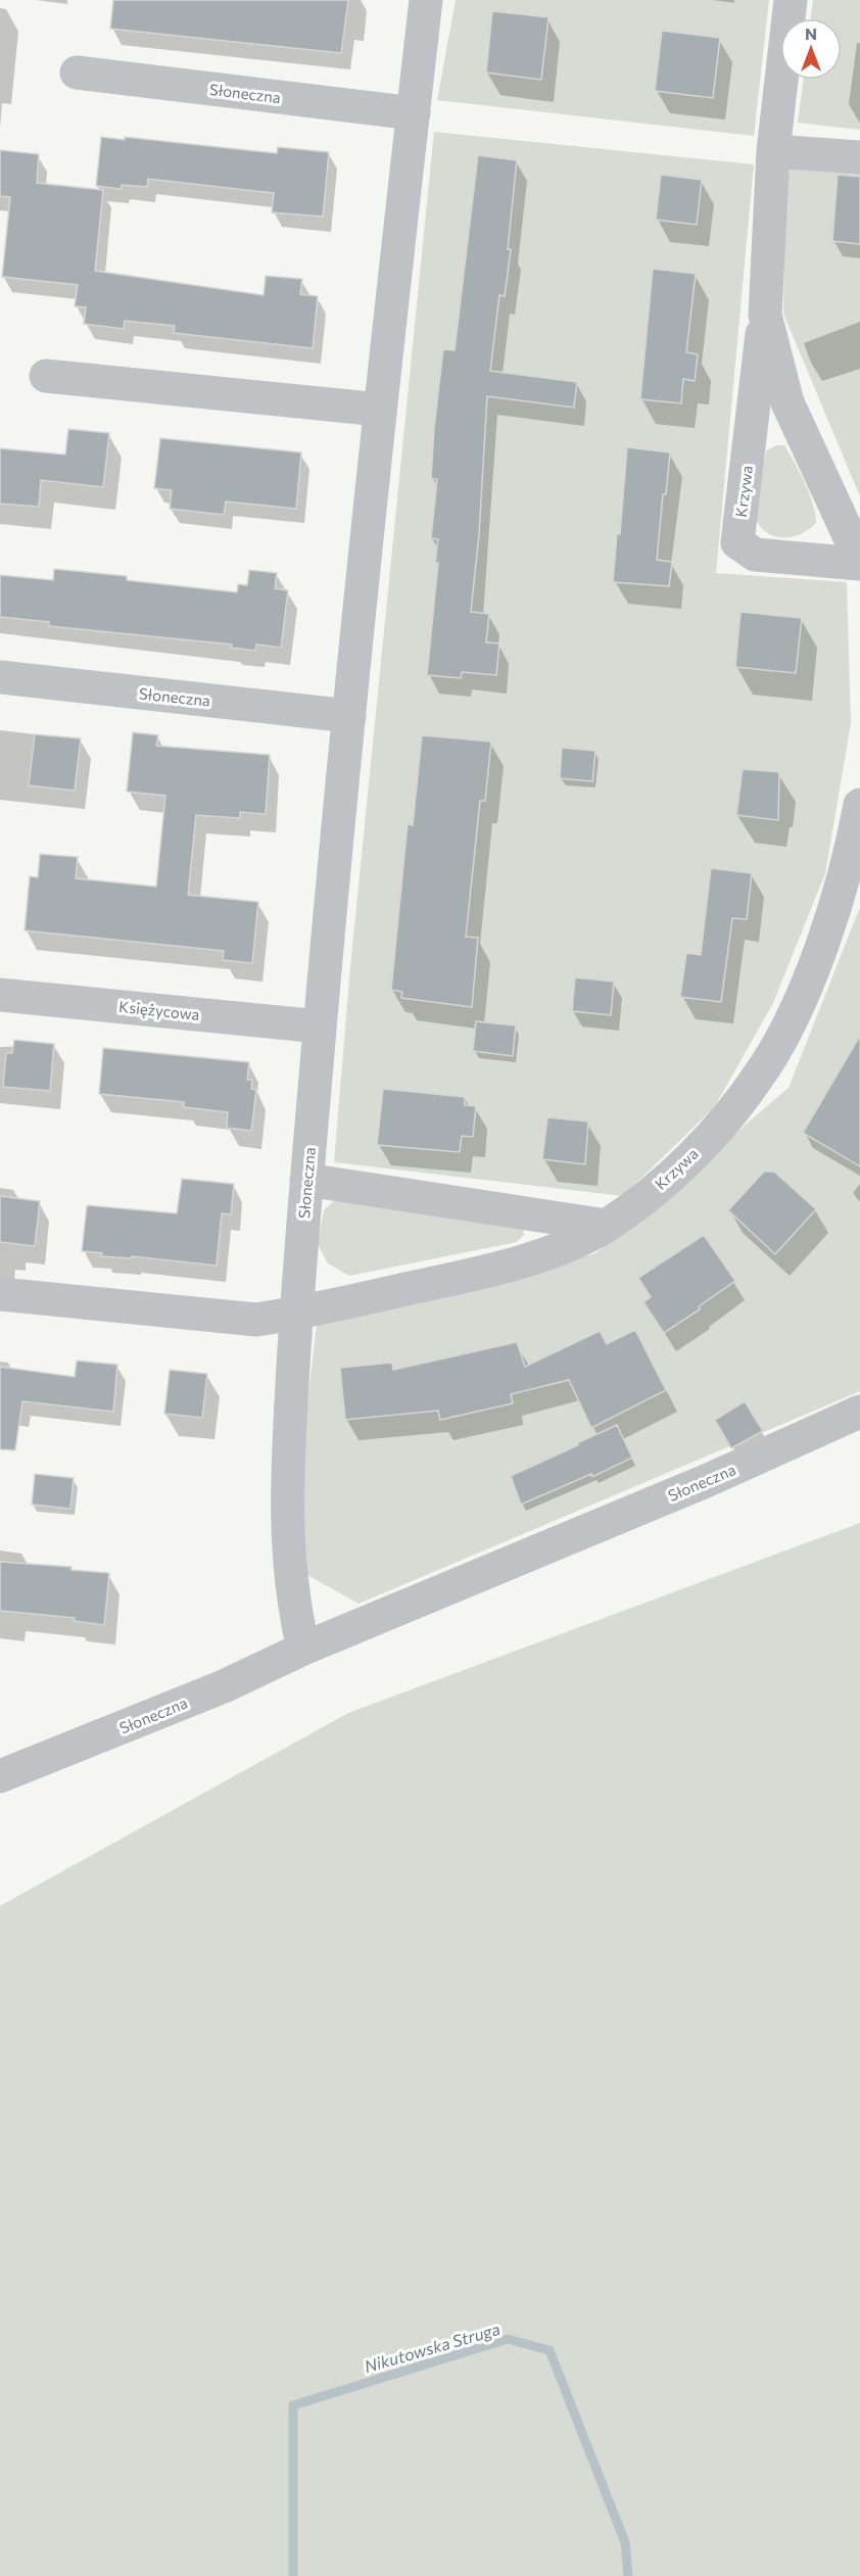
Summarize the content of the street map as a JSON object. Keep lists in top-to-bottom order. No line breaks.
{"streets":{"street":["Słoneczna","Krzywa","Księżycowa"]},"crossings":[["Słoneczna","Krzywa"],["Słoneczna","Księżycowa"]],"water":["Nikutowska Struga"],"north":"top"}
